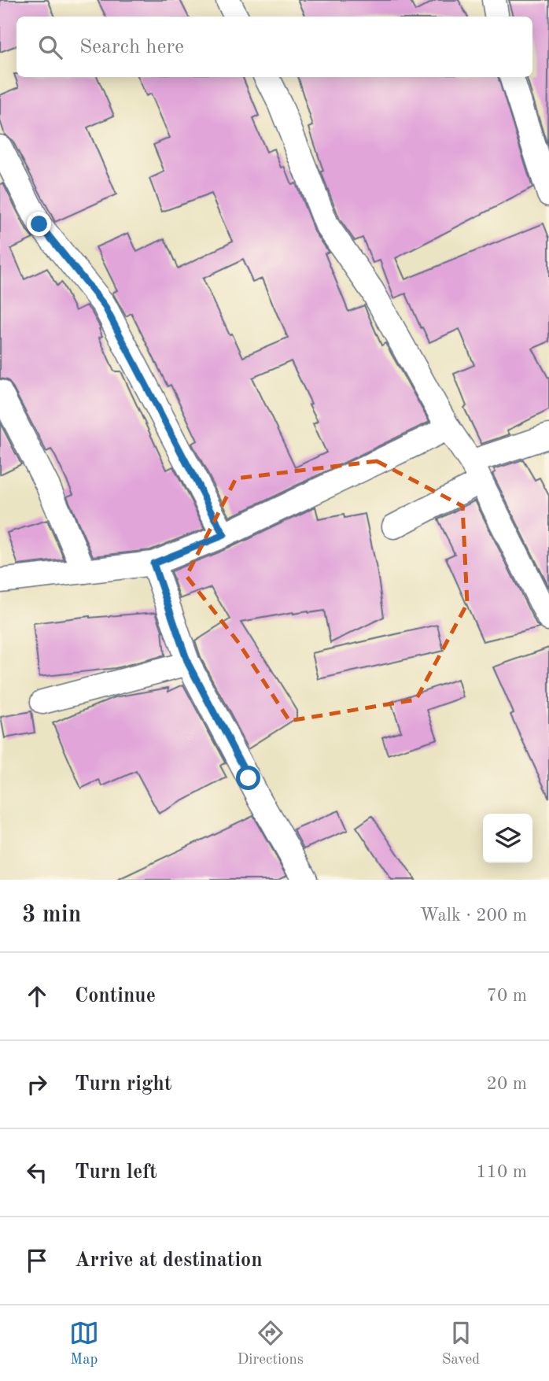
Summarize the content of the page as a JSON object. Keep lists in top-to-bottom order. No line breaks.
{"page":{"search":"Search here","heading":["3 min","Walk · 200 m"],"list":[["Continue","70 m"],["Turn right","20 m"],["Turn left","110 m"],"Arrive at destination"],"nav":["Map","Directions","Saved"]}}
